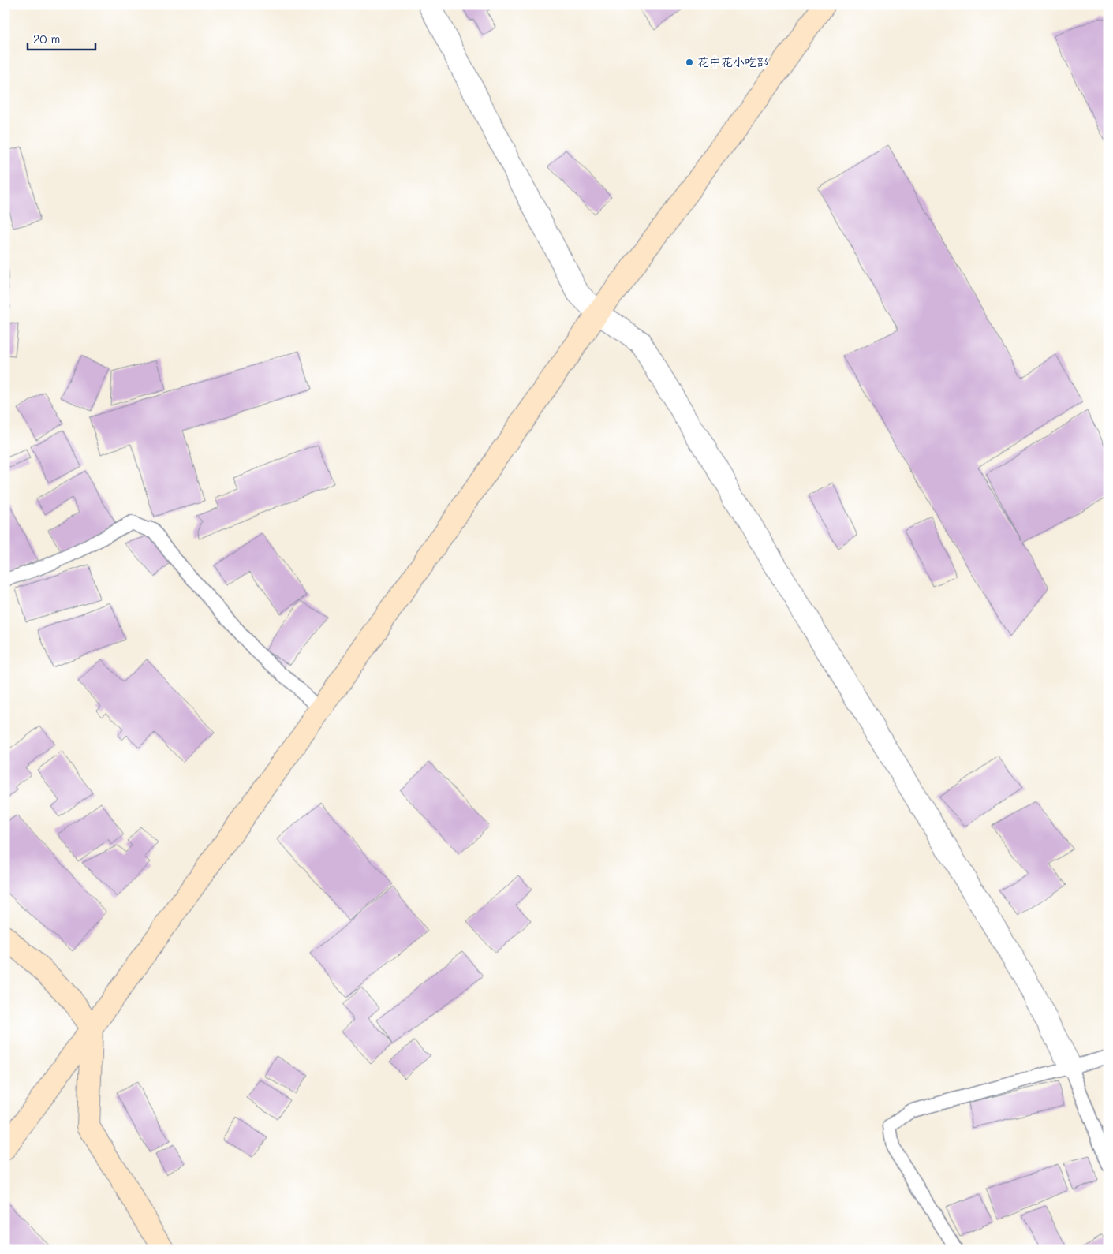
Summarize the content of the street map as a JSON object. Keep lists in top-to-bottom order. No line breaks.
{"places":["花中花小吃部"],"scale_bar":"20 m"}
